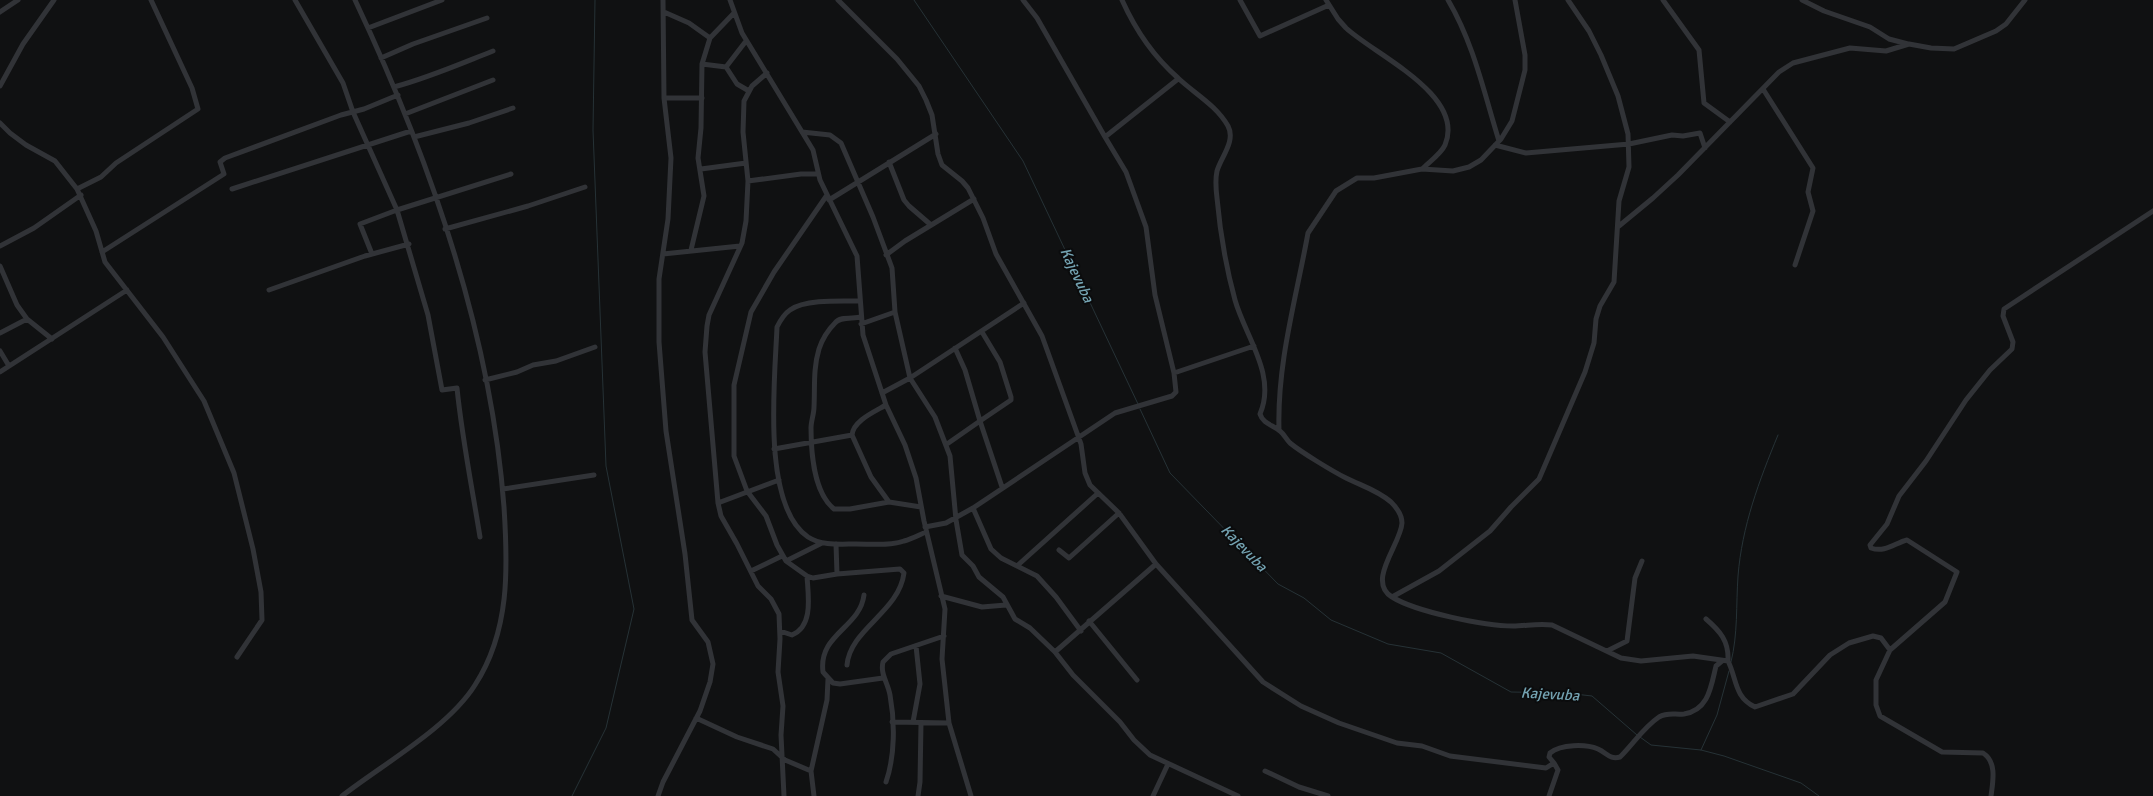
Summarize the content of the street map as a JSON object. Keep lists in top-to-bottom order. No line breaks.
{"water":["Kajevuba"]}
